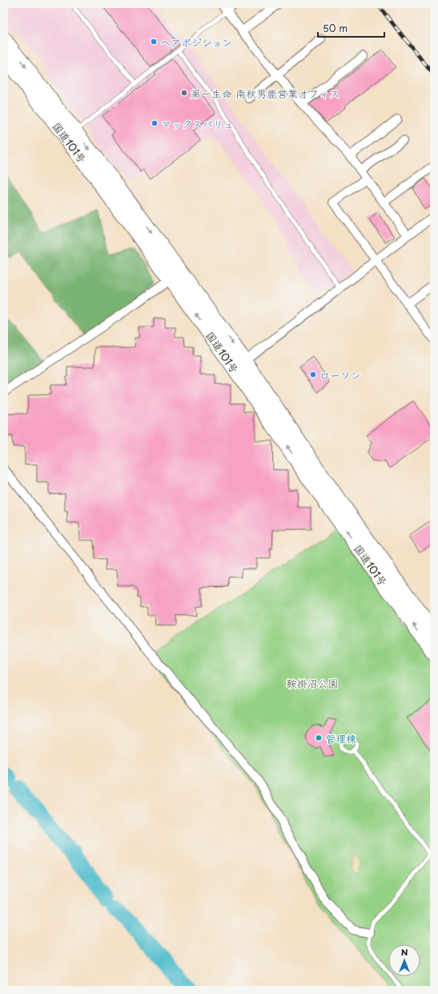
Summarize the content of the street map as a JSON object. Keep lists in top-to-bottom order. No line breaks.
{"streets":{"highway":["国道101号"]},"parks":["鞍掛沼公園"],"places":["ヘアポジション","第一生命 南秋男鹿営業オフィス","マックスバリュ","ローソン","管理棟"],"scale_bar":"50 m","north":"top"}
